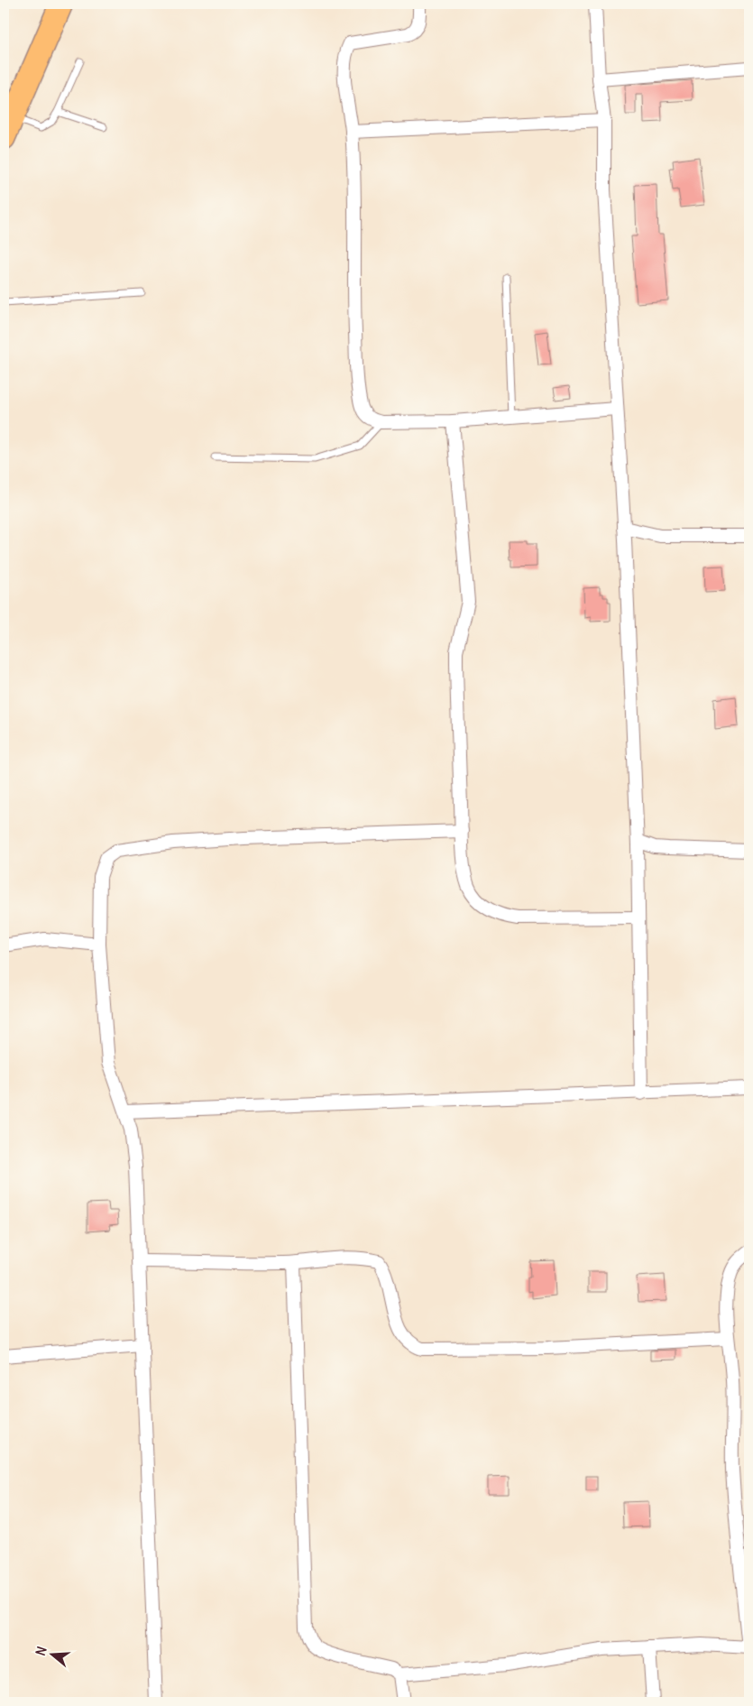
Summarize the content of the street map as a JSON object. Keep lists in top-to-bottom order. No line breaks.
{"north":"left"}
